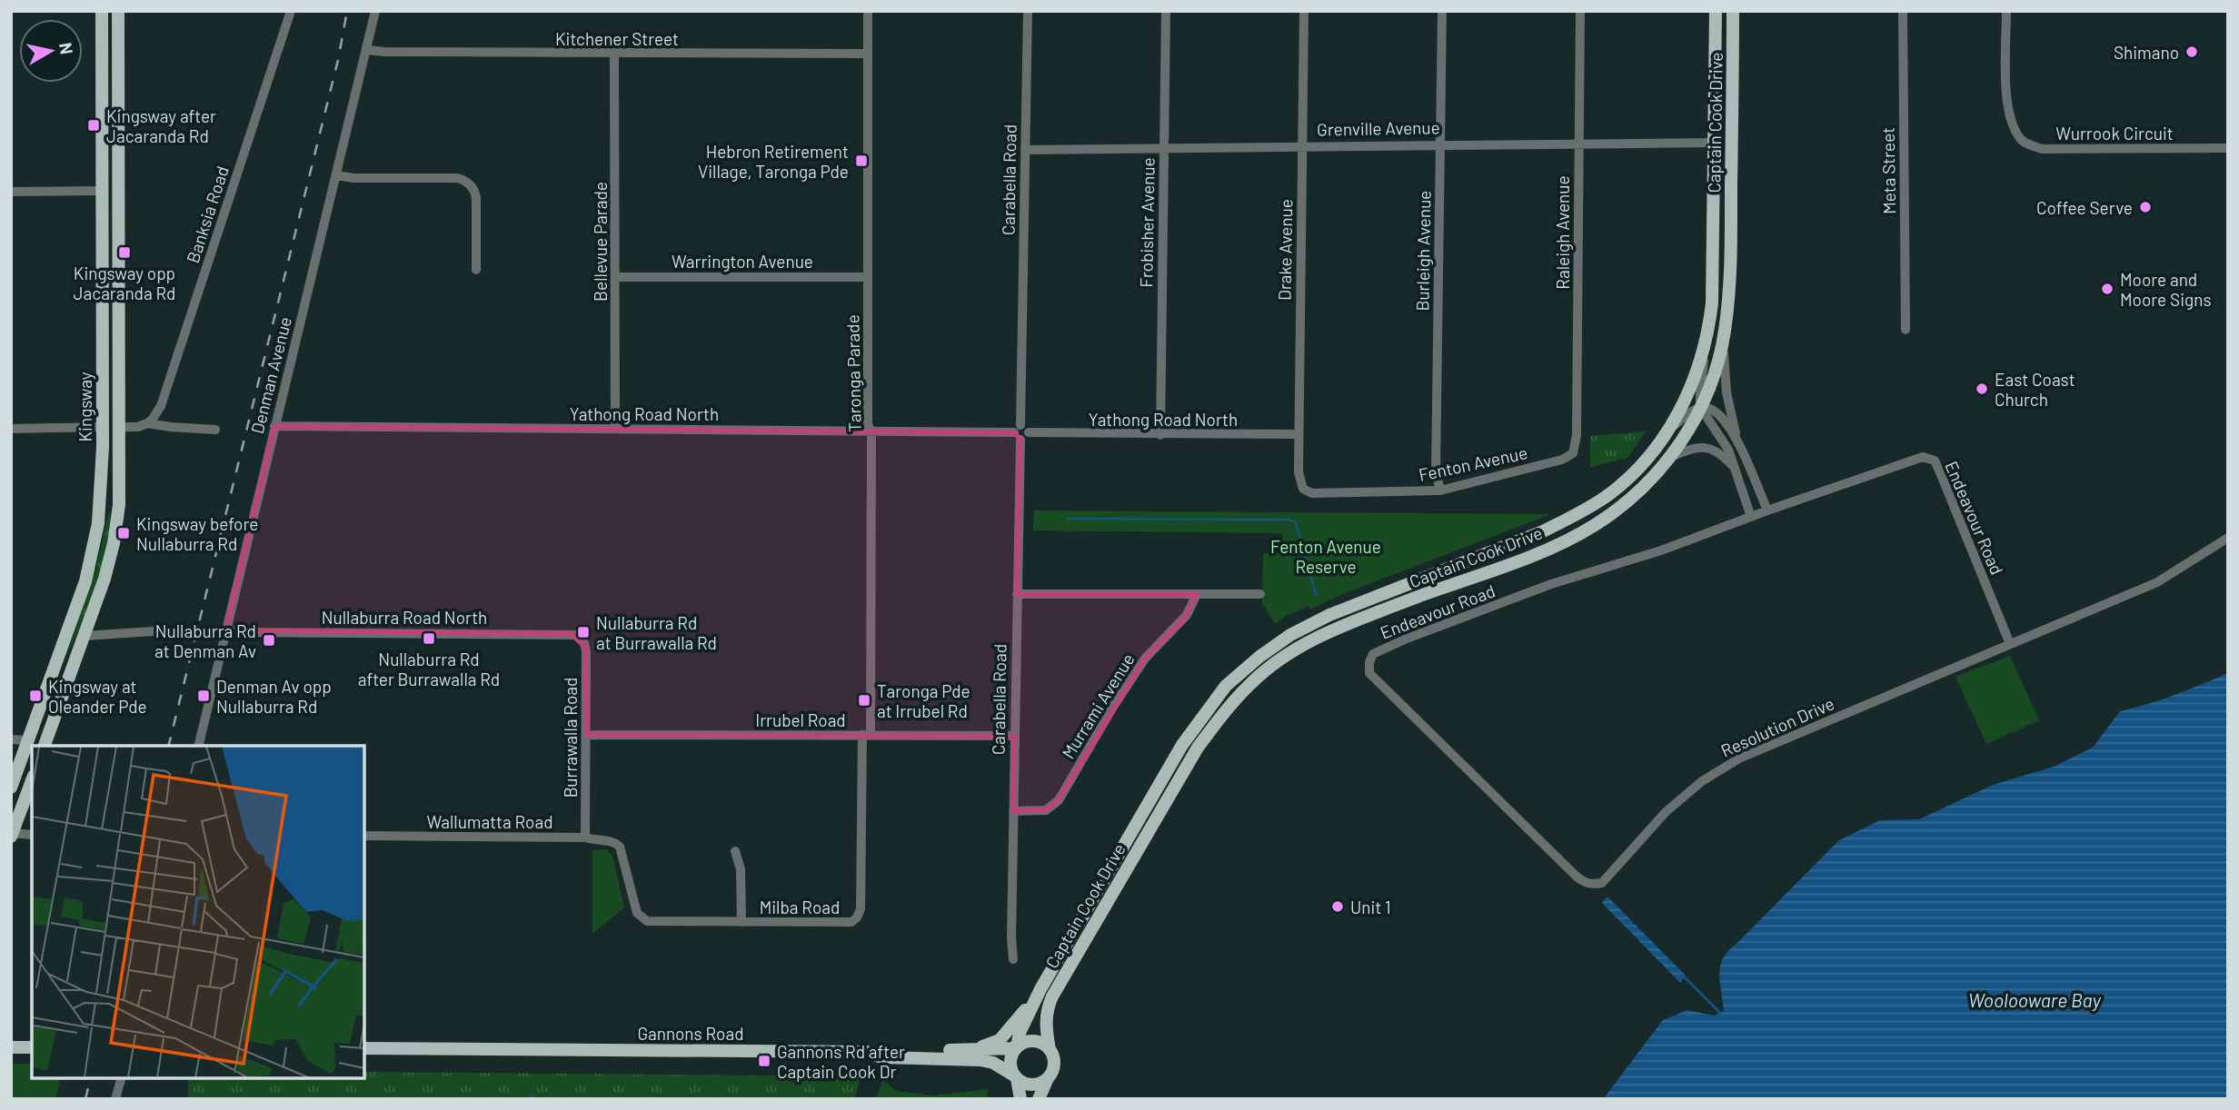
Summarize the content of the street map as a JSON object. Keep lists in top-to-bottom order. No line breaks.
{"streets":{"main road":["Captain Cook Drive","Grenville Avenue","Kingsway","Gannons Road"],"street":["Kitchener Street","Wurrook Circuit","Meta Street","Carabella Road","Banksia Road","Frobisher Avenue","Raleigh Avenue","Bellevue Parade","Drake Avenue","Burleigh Avenue","Warrington Avenue","Taronga Parade","Denman Avenue","Yathong Road North","Fenton Avenue","Endeavour Road","Nullaburra Road North","Murrami Avenue","Irrubel Road","Resolution Drive","Burrawalla Road","Wallumatta Road","Milba Road"]},"crossings":[["Kitchener Street","Bellevue Parade"],["Kitchener Street","Taronga Parade"],["Kitchener Street","Denman Avenue"],["Captain Cook Drive","Grenville Avenue"],["Captain Cook Drive","Gannons Road"],["Grenville Avenue","Carabella Road"],["Grenville Avenue","Frobisher Avenue"],["Grenville Avenue","Raleigh Avenue"],["Grenville Avenue","Drake Avenue"],["Grenville Avenue","Burleigh Avenue"],["Carabella Road","Yathong Road North"],["Carabella Road","Murrami Avenue"],["Carabella Road","Irrubel Road"],["Frobisher Avenue","Yathong Road North"],["Raleigh Avenue","Fenton Avenue"],["Bellevue Parade","Warrington Avenue"],["Bellevue Parade","Yathong Road North"],["Drake Avenue","Yathong Road North"],["Drake Avenue","Fenton Avenue"],["Burleigh Avenue","Fenton Avenue"],["Warrington Avenue","Taronga Parade"],["Taronga Parade","Yathong Road North"],["Taronga Parade","Irrubel Road"],["Taronga Parade","Milba Road"],["Denman Avenue","Yathong Road North"],["Denman Avenue","Nullaburra Road North"],["Endeavour Road","Resolution Drive"],["Nullaburra Road North","Burrawalla Road"],["Irrubel Road","Burrawalla Road"],["Irrubel Road","Milba Road"],["Burrawalla Road","Wallumatta Road"],["Wallumatta Road","Milba Road"]],"water":["Woolooware Bay"],"parks":["Fenton Avenue Reserve"],"places":{"other":["Shimano","Coffee Serve","Moore and Moore Signs","East Coast Church","Unit 1"],"transit":["Kingsway after Jacaranda Rd","Hebron Retirement Village, Taronga Pde","Kingsway opp Jacaranda Rd","Kingsway before Nullaburra Rd","Nullaburra Rd at Burrawalla Rd","Nullaburra Rd after Burrawalla Rd","Nullaburra Rd at Denman Av","Kingsway at Oleander Pde","Denman Av opp Nullaburra Rd","Taronga Pde at Irrubel Rd","Gannons Rd after Captain Cook Dr"]},"north":"right"}
